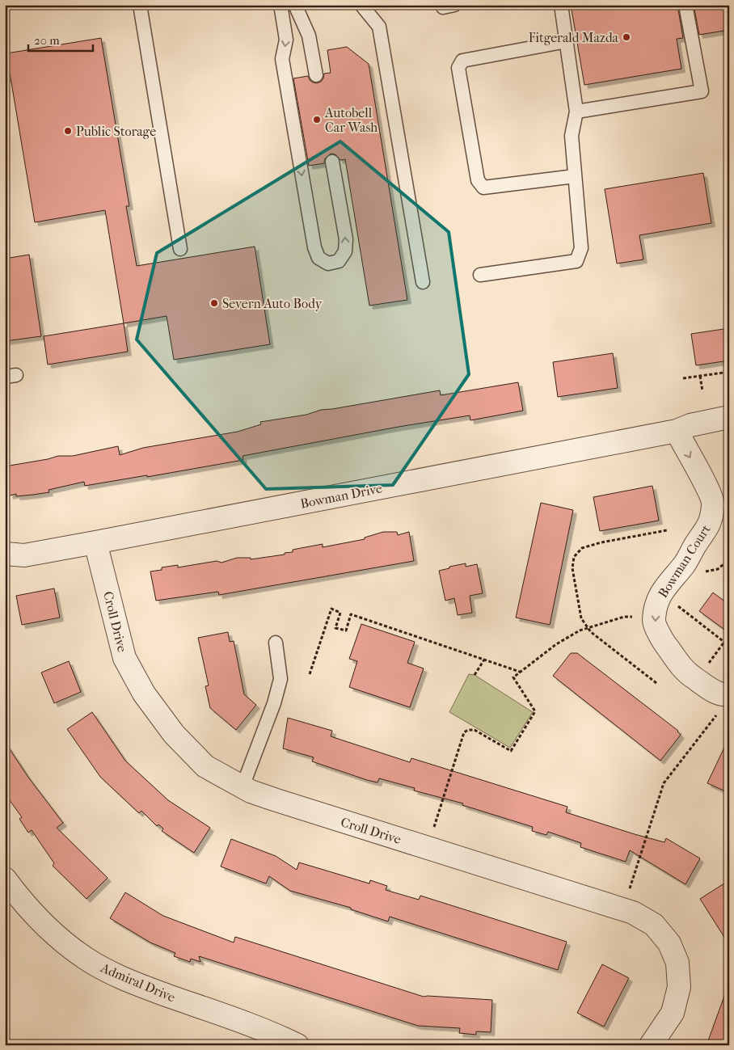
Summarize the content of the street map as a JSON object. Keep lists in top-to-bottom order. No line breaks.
{"streets":{"street":["Bowman Drive","Bowman Court","Croll Drive","Admiral Drive"]},"crossings":[["Bowman Drive","Bowman Court"],["Bowman Drive","Croll Drive"]],"one_way":["Bowman Court"],"places":["Fitgerald Mazda","Autobell Car Wash","Public Storage","Severn Auto Body"],"scale_bar":"20 m"}
